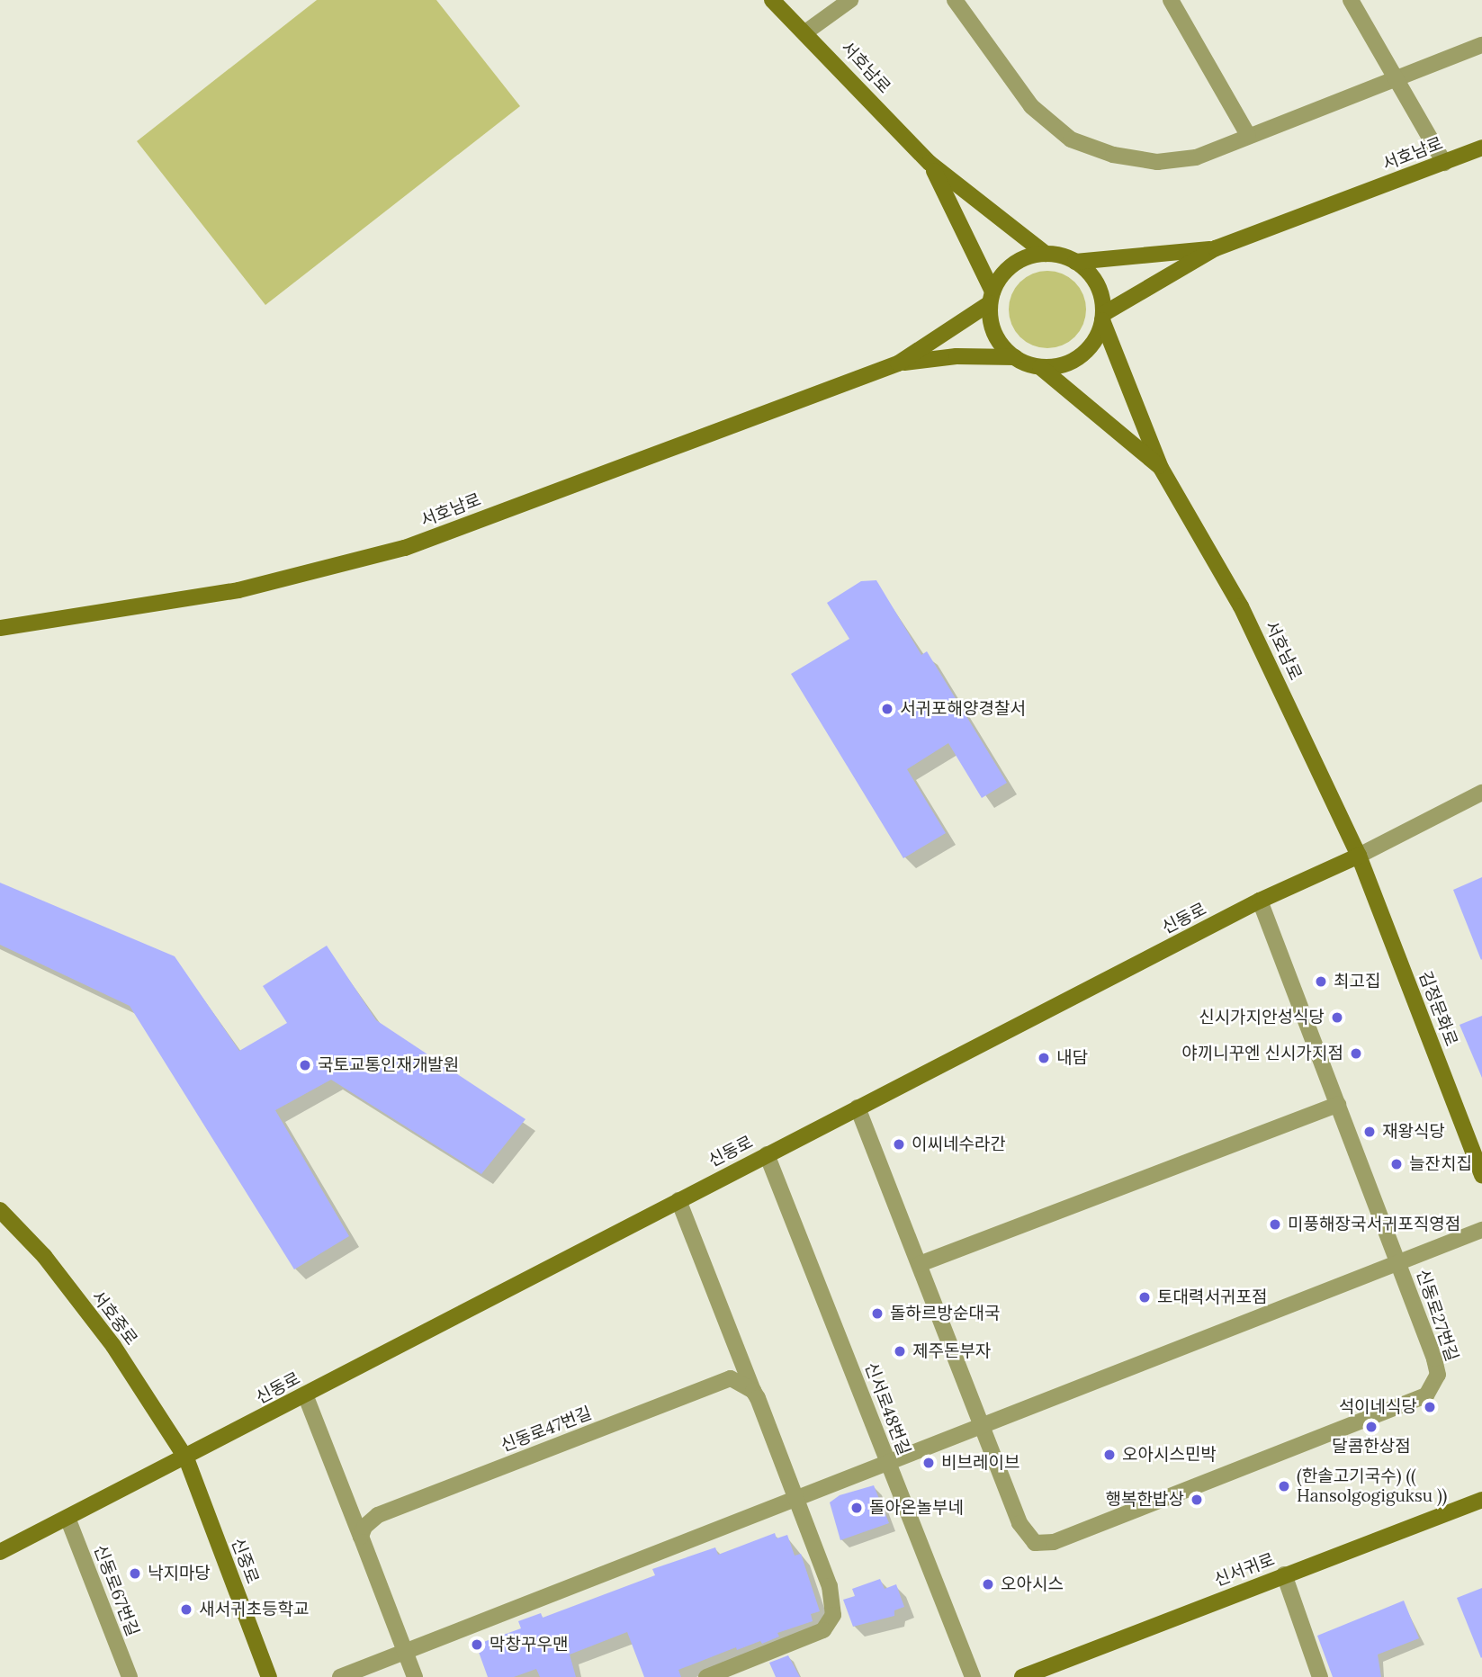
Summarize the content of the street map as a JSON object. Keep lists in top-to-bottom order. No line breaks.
{"streets":{"street":["서호남로","신동로","김정문화로","신동로27번길","서호중로","신서로48번길","신동로47번길","신중로","신서귀로","신동로67번길"]},"crossings":[["서호남로","신동로"],["서호남로","김정문화로"],["신동로","김정문화로"],["신동로","신동로27번길"],["신동로","서호중로"],["신동로","신서로48번길"],["신동로","신중로"],["신동로","신동로67번길"],["신동로27번길","신서로48번길"],["서호중로","신중로"]],"places":["서귀포해양경찰서","최고집","신시가지안성식당","야끼니꾸엔 신시가지점","내담","국토교통인재개발원","재왕식당","이씨네수라간","늘잔치집","미풍해장국서귀포직영점","토대력서귀포점","돌하르방순대국","제주돈부자","석이네식당","달콤한상점","오아시스민박","비브레이브","(한솔고기국수) (( Hansolgogiguksu ))","행복한밥상","돌아온놀부네","낙지마당","오아시스","새서귀초등학교","막창꾸우맨"]}
